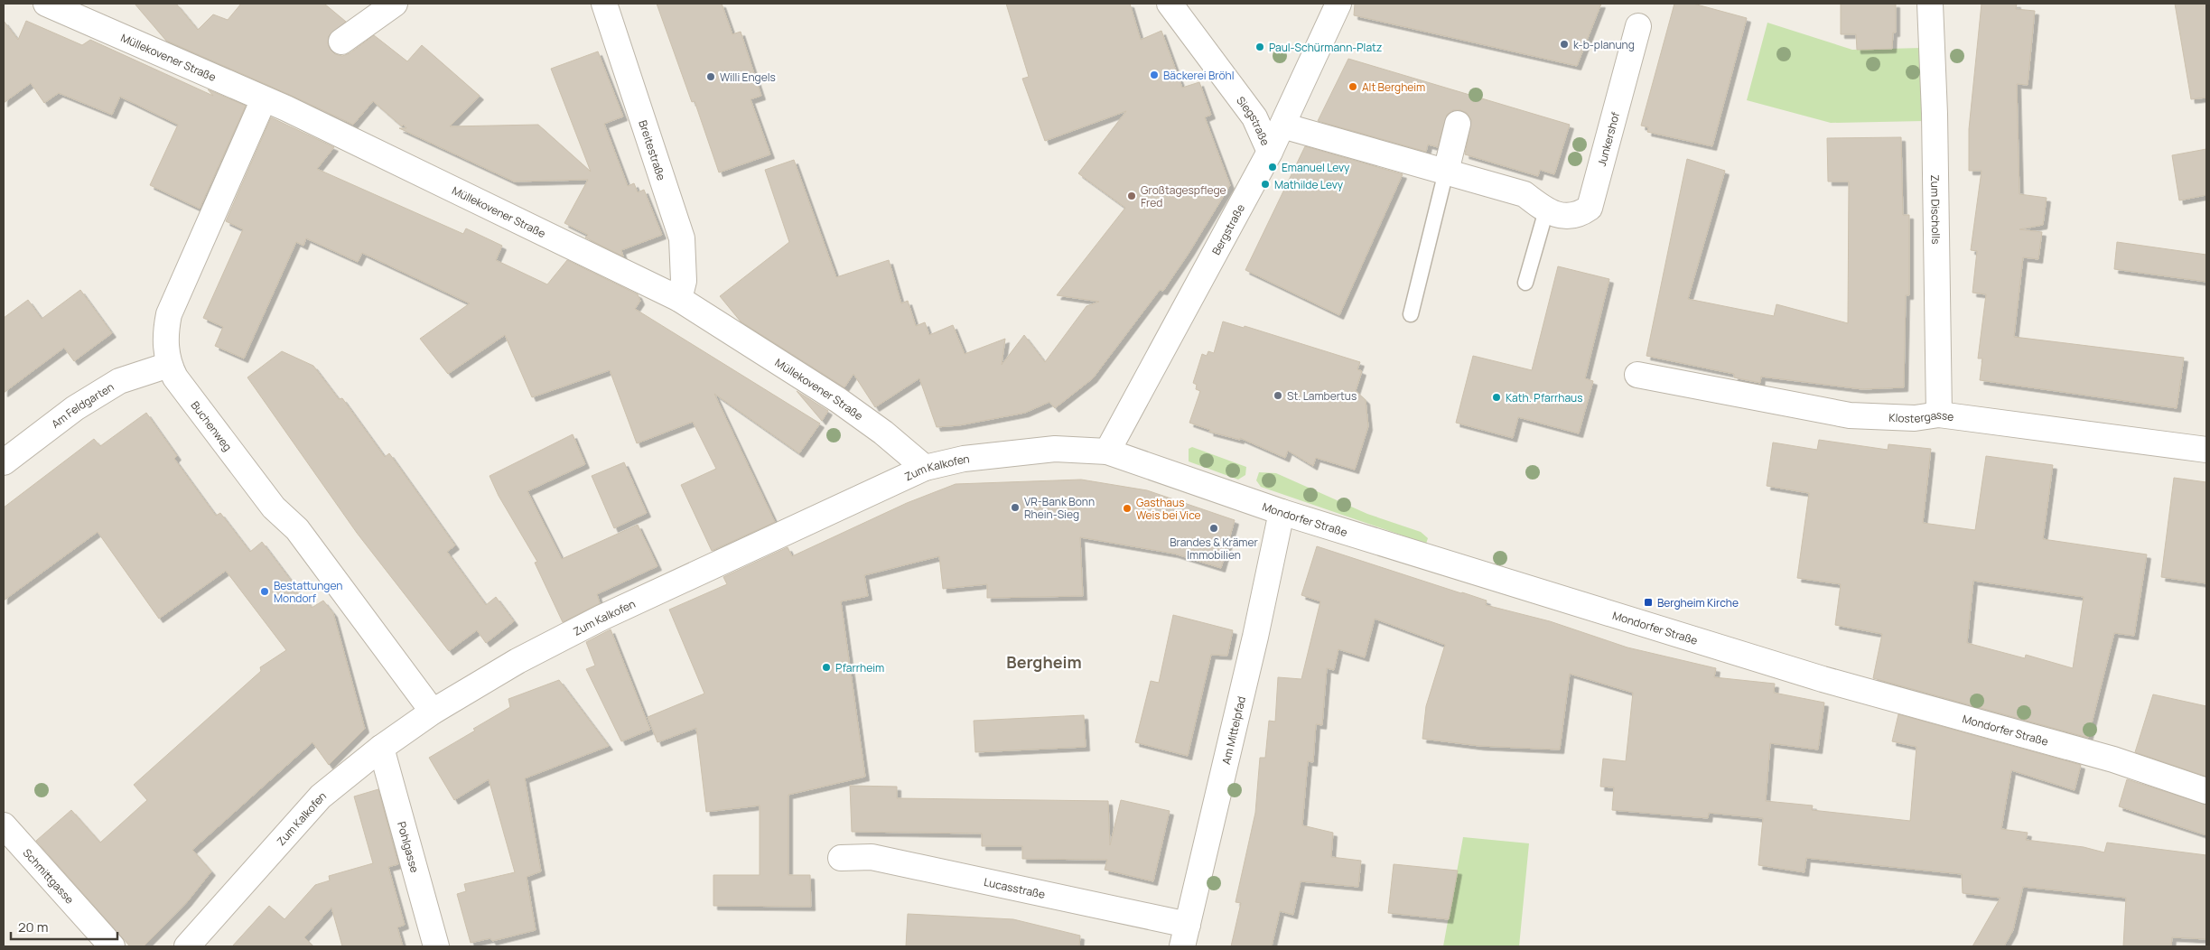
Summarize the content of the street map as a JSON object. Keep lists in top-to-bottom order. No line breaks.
{"streets":{"street":["Müllekovener Straße","Siegstraße","Junkershof","Breitestraße","Zum Discholls","Bergstraße","Am Feldgarten","Klostergasse","Buchenweg","Zum Kalkofen","Mondorfer Straße","Am Mittelpfad","Pohlgasse","Schmittgasse","Lucasstraße"]},"crossings":[["Müllekovener Straße","Breitestraße"],["Müllekovener Straße","Buchenweg"],["Müllekovener Straße","Zum Kalkofen"],["Siegstraße","Bergstraße"],["Junkershof","Bergstraße"],["Zum Discholls","Klostergasse"],["Bergstraße","Zum Kalkofen"],["Bergstraße","Mondorfer Straße"],["Am Feldgarten","Buchenweg"],["Buchenweg","Zum Kalkofen"],["Zum Kalkofen","Mondorfer Straße"],["Zum Kalkofen","Pohlgasse"],["Mondorfer Straße","Am Mittelpfad"],["Am Mittelpfad","Lucasstraße"]],"districts":["Bergheim"],"places":{"other":["k-b-planung","Paul-Schürmann-Platz","Bäckerei Bröhl","Willi Engels","Alt Bergheim","Emanuel Levy","Mathilde Levy","Großtagespflege Fred","St. Lambertus","Kath. Pfarrhaus","VR-Bank Bonn Rhein-Sieg","Gasthaus Weis bei Vice","Brandes & Krämer Immobilien","Bestattungen Mondorf","Pfarrheim"],"transit":["Bergheim Kirche"]},"scale_bar":"20 m"}
